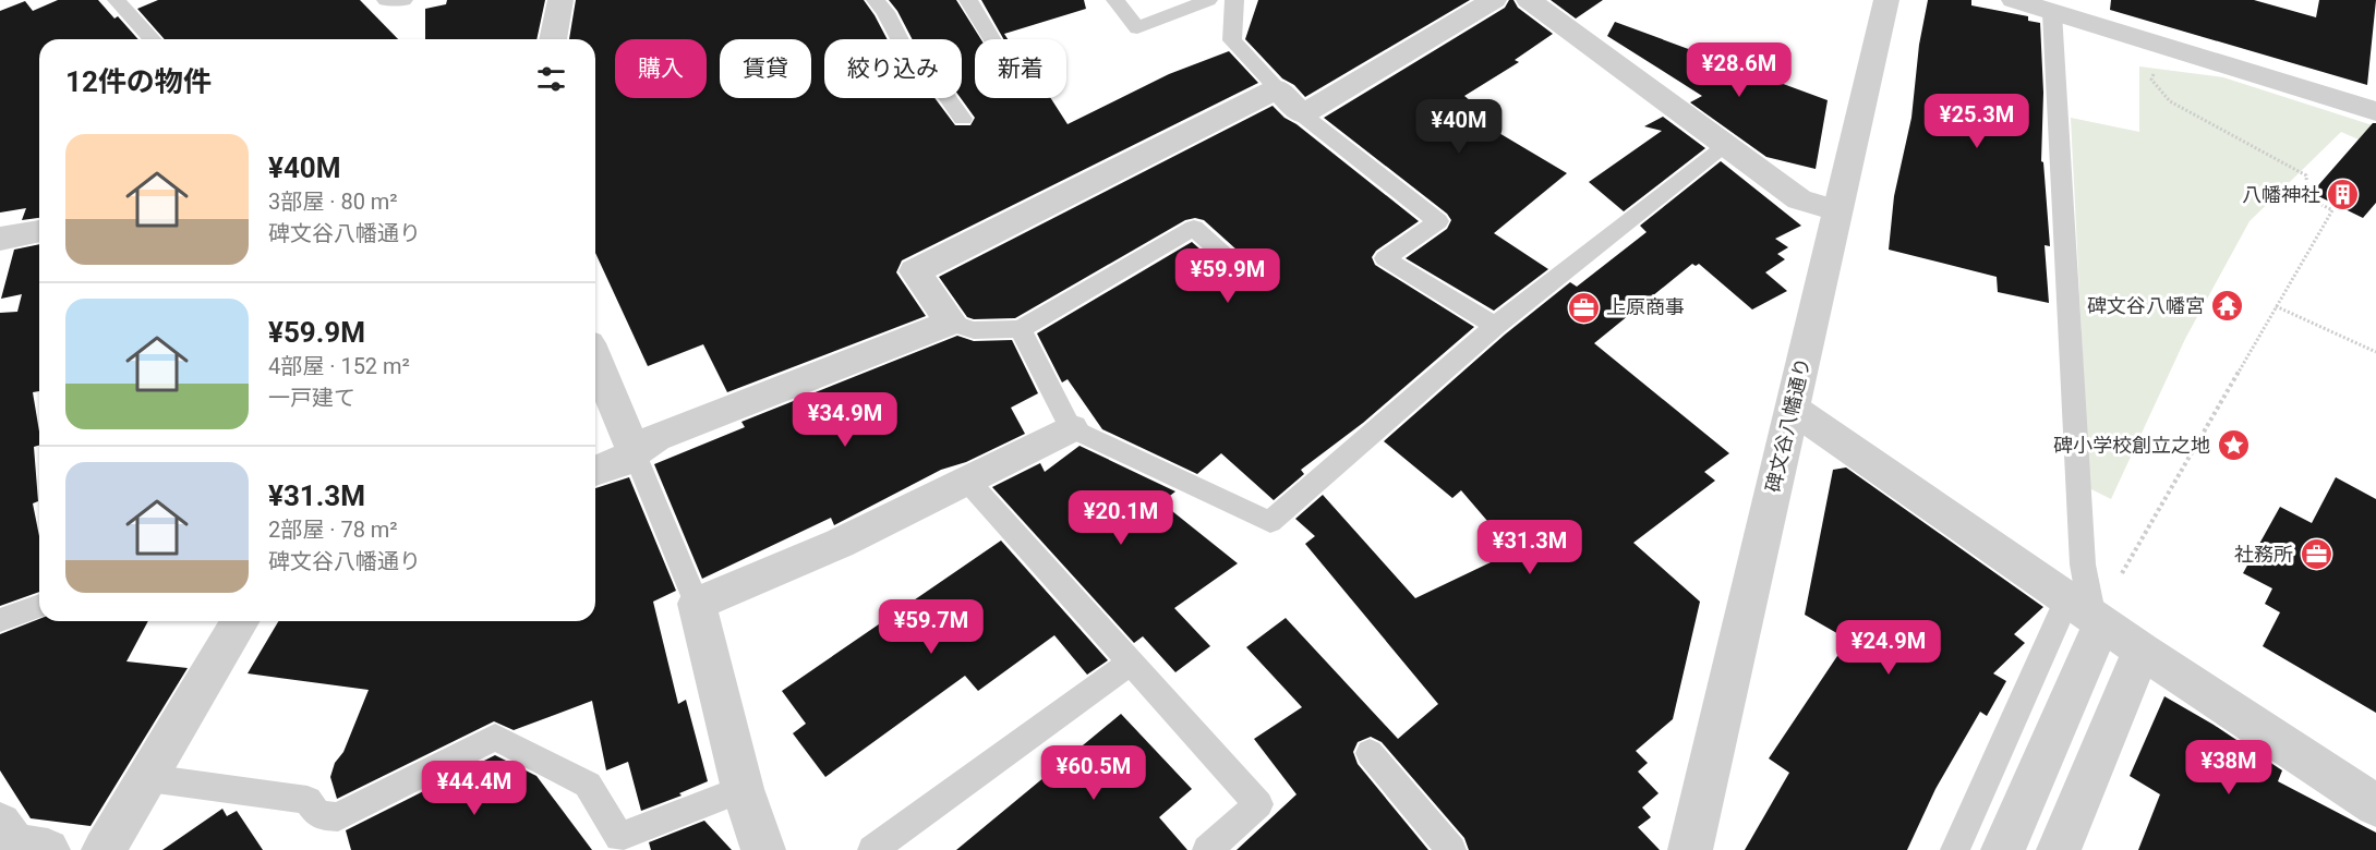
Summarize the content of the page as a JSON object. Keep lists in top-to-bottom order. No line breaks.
{"streets":{"street":["碑文谷八幡通り"]},"places":{"building":["八幡神社"],"temple":["碑文谷八幡宮"],"office":["上原商事","社務所"],"place":["碑小学校創立之地"]},"page":{"chip":["購入","賃貸","絞り込み","新着"],"heading":"12件の物件","price":["¥28.6M","¥25.3M","¥40M","¥59.9M","¥34.9M","¥20.1M","¥31.3M","¥59.7M","¥24.9M","¥38M","¥60.5M","¥44.4M"],"list":[{"name":"¥40M","note":"3部屋 · 80 m² · 碑文谷八幡通り"},{"name":"¥59.9M","note":"4部屋 · 152 m² · 一戸建て"},{"name":"¥31.3M","note":"2部屋 · 78 m² · 碑文谷八幡通り"}]}}
